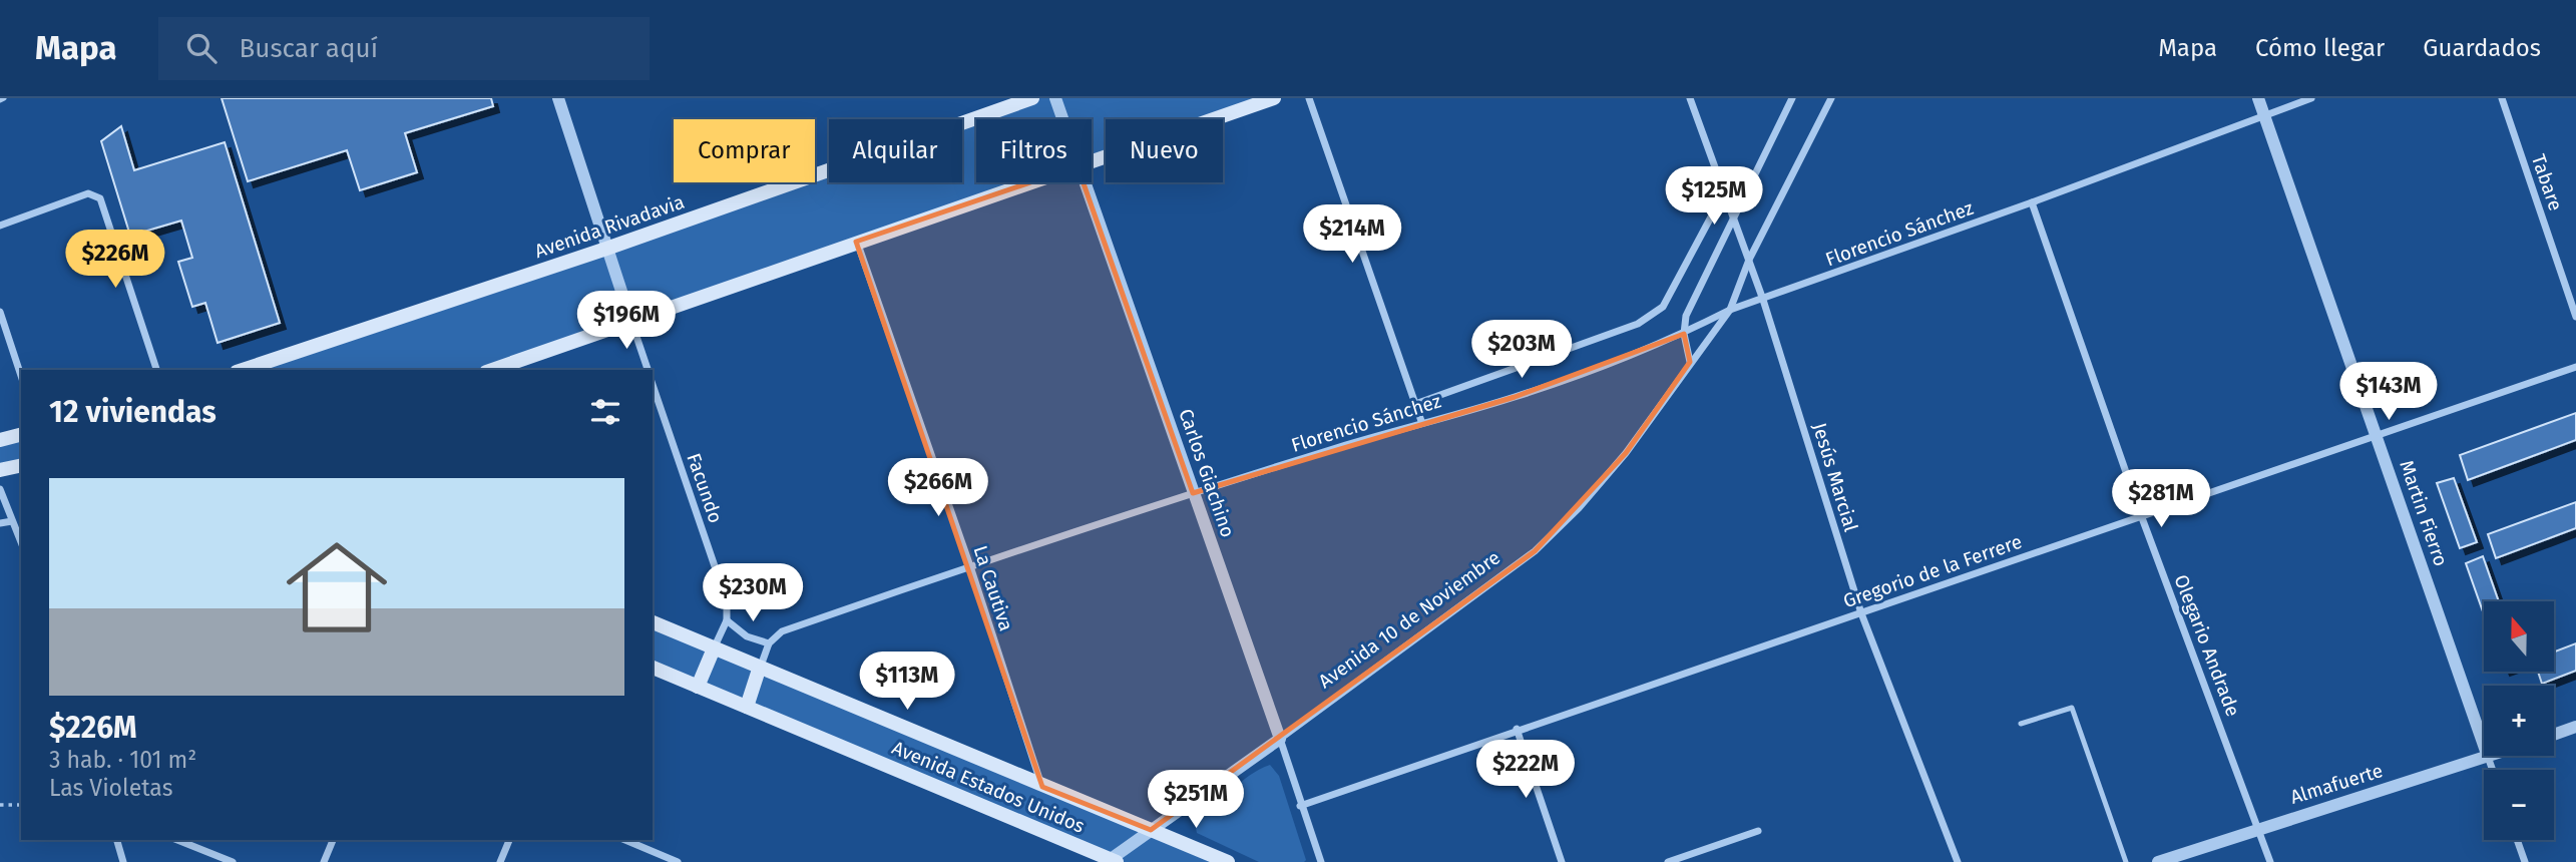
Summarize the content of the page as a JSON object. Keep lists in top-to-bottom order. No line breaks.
{"streets":{"main road":["Avenida Rivadavia","Avenida Estados Unidos"],"street":["Tabare","Florencio Sánchez","Carlos Giachino","Jesús Marcial","Facundo","Martin Fierro","Gregorio de la Ferrere","La Cautiva","Avenida 10 de Noviembre","Olegario Andrade","Almafuerte"]},"crossings":[["Florencio Sánchez","Carlos Giachino"],["Florencio Sánchez","Jesús Marcial"],["Florencio Sánchez","Martin Fierro"],["Florencio Sánchez","La Cautiva"],["Florencio Sánchez","Avenida 10 de Noviembre"],["Florencio Sánchez","Olegario Andrade"],["Carlos Giachino","Gregorio de la Ferrere"],["Carlos Giachino","Avenida 10 de Noviembre"],["Jesús Marcial","Gregorio de la Ferrere"],["Jesús Marcial","Avenida 10 de Noviembre"],["Martin Fierro","Gregorio de la Ferrere"],["Martin Fierro","Almafuerte"],["Gregorio de la Ferrere","Olegario Andrade"],["La Cautiva","Avenida Estados Unidos"],["Avenida 10 de Noviembre","Avenida Estados Unidos"],["Olegario Andrade","Almafuerte"]],"north":"top","page":{"header":"Mapa","search":"Buscar aquí","nav":["Mapa","Cómo llegar","Guardados"],"chip":["Comprar","Alquilar","Filtros","Nuevo"],"price":["$125M","$214M","$226M","$196M","$203M","$143M","$266M","$281M","$230M","$113M","$222M","$251M"],"heading":"12 viviendas","list":[{"name":"$226M","note":"3 hab. · 101 m² · Las Violetas"}],"map_buttons":["+","−"]}}
